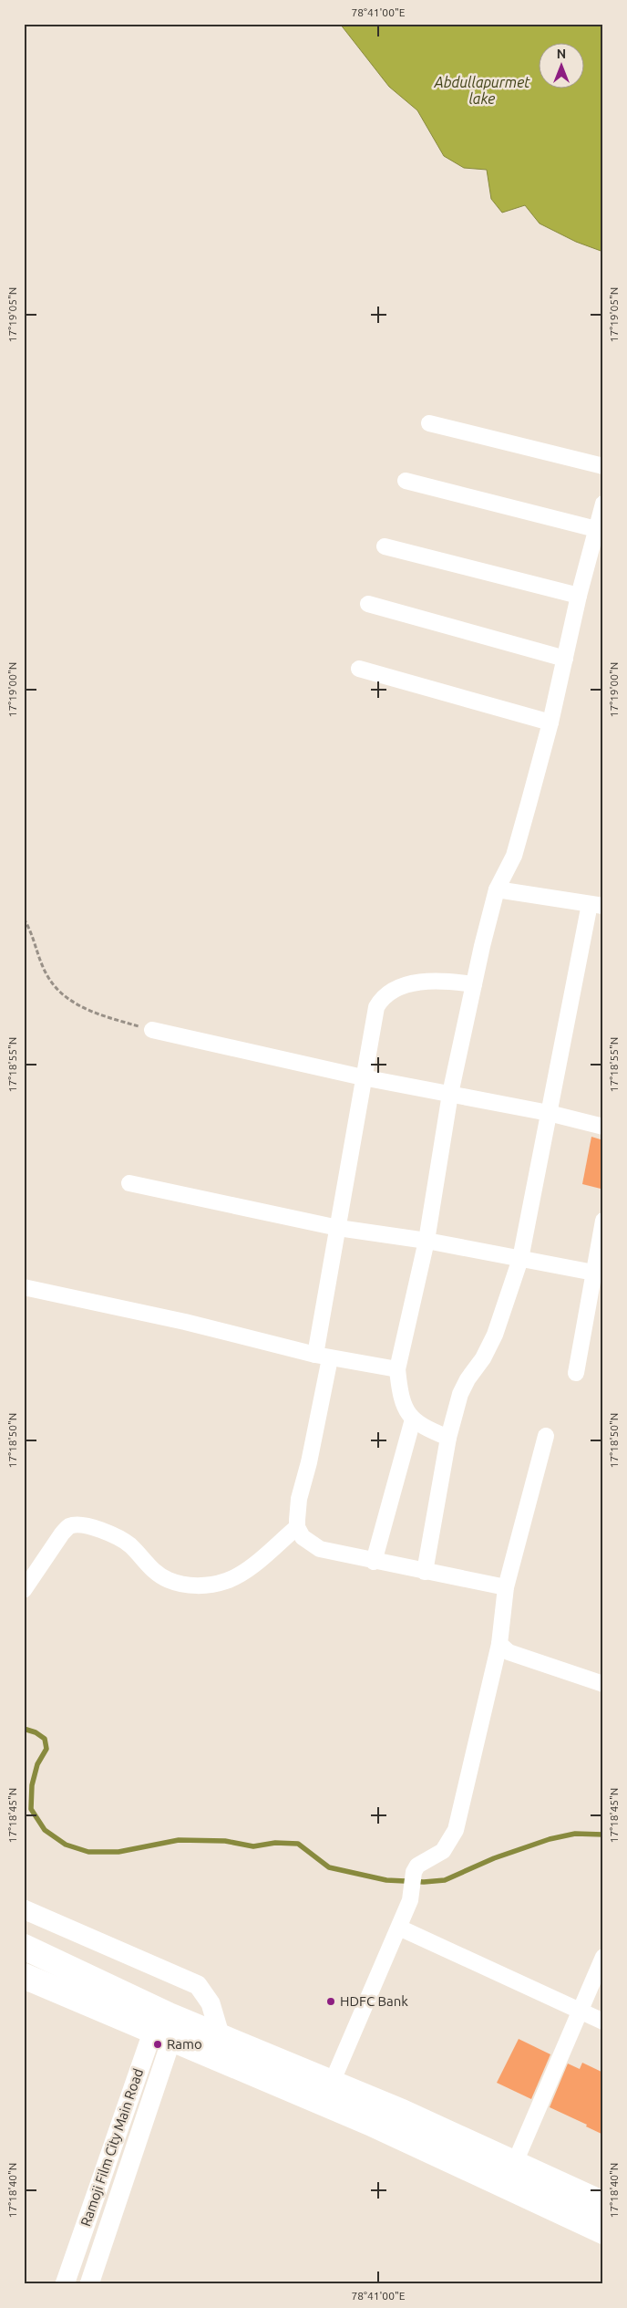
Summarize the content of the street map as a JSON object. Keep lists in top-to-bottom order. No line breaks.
{"streets":{"street":["Ramoji Film City Main Road"]},"water":["Abdullapurmet lake"],"places":["HDFC Bank","Ramo"],"north":"top","coordinates":["78°41'00\"E","17°19'05\"N","17°19'00\"N","17°18'55\"N","17°18'50\"N","17°18'45\"N","17°18'40\"N"]}
